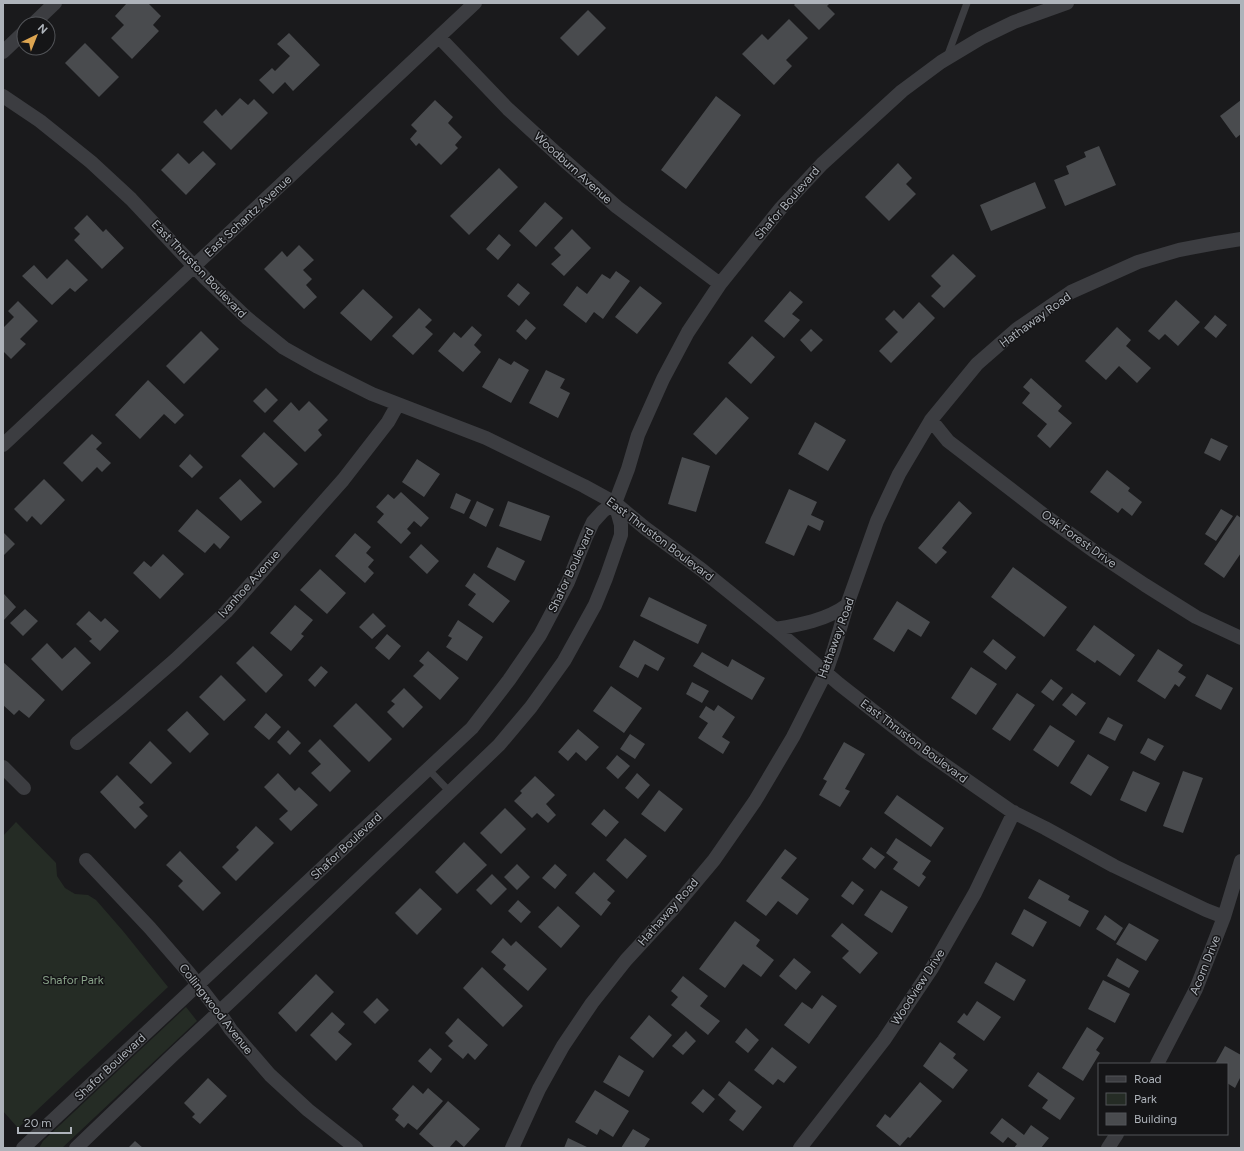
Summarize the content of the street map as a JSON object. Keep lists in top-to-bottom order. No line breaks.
{"streets":{"street":["Woodburn Avenue","Shafor Boulevard","East Schantz Avenue","East Thruston Boulevard","Hathaway Road","Oak Forest Drive","Ivanhoe Avenue","Acorn Drive","Woodview Drive","Collingwood Avenue"]},"crossings":[["Woodburn Avenue","Shafor Boulevard"],["Woodburn Avenue","East Schantz Avenue"],["Shafor Boulevard","East Thruston Boulevard"],["Shafor Boulevard","Collingwood Avenue"],["East Schantz Avenue","East Thruston Boulevard"],["East Thruston Boulevard","Hathaway Road"],["East Thruston Boulevard","Ivanhoe Avenue"],["East Thruston Boulevard","Acorn Drive"],["East Thruston Boulevard","Woodview Drive"],["Hathaway Road","Oak Forest Drive"]],"parks":["Shafor Park"],"legend":["Road","Park","Building"],"scale_bar":"20 m","north":"top right"}
